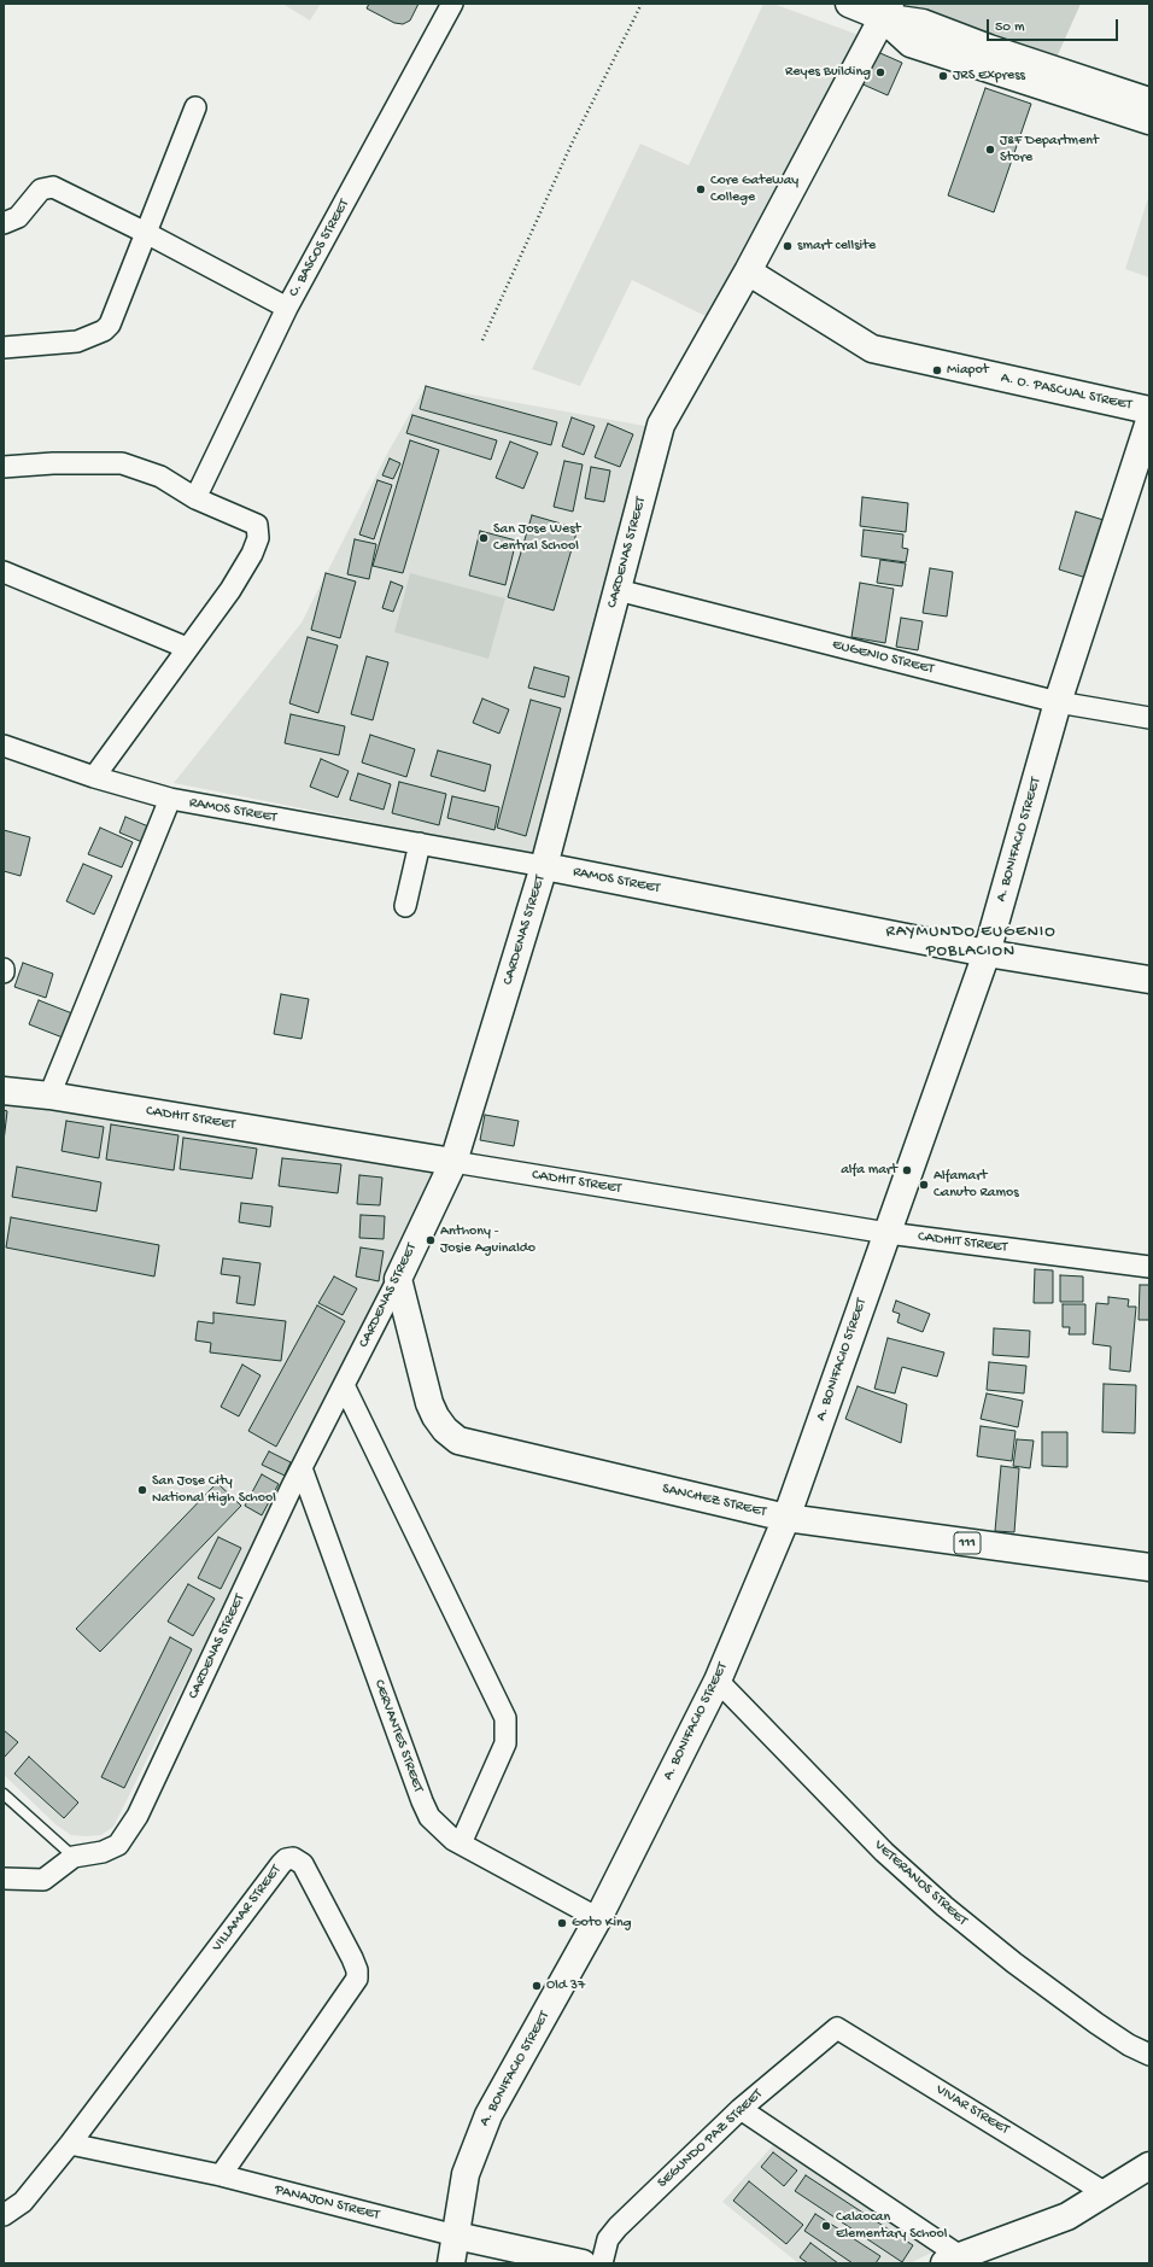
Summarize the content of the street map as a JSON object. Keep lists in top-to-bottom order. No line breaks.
{"streets":{"main road":["A. O. PASCUAL STREET","CARDENAS STREET","RAMOS STREET","A. BONIFACIO STREET","CADHIT STREET","SANCHEZ STREET","111","PANAJON STREET"],"street":["C. BASCOS STREET","EUGENIO STREET","CERVANTES STREET","VETERANOS STREET","VILLAMAR STREET","VIVAR STREET","SEGUNDO PAZ STREET"]},"crossings":[["A. O. PASCUAL STREET","CARDENAS STREET"],["CARDENAS STREET","EUGENIO STREET"],["CARDENAS STREET","RAMOS STREET"],["CARDENAS STREET","CADHIT STREET"],["CARDENAS STREET","SANCHEZ STREET"],["CARDENAS STREET","CERVANTES STREET"],["EUGENIO STREET","A. BONIFACIO STREET"],["RAMOS STREET","A. BONIFACIO STREET"],["A. BONIFACIO STREET","CADHIT STREET"],["A. BONIFACIO STREET","SANCHEZ STREET"],["A. BONIFACIO STREET","CERVANTES STREET"],["A. BONIFACIO STREET","VETERANOS STREET"],["A. BONIFACIO STREET","PANAJON STREET"],["VILLAMAR STREET","PANAJON STREET"],["VIVAR STREET","SEGUNDO PAZ STREET"]],"districts":["RAYMUNDO EUGENIO POBLACION"],"places":["Reyes Building","JRS Express","J&F Department Store","Core Gateway College","smart cellsite","Miapot","San Jose West Central School","alfa mart","Alfamart Canuto Ramos","Anthony - Josie Aguinaldo","San Jose City National High School","Goto King","Old 37","Calaocan Elementary School"],"scale_bar":"50 m"}
